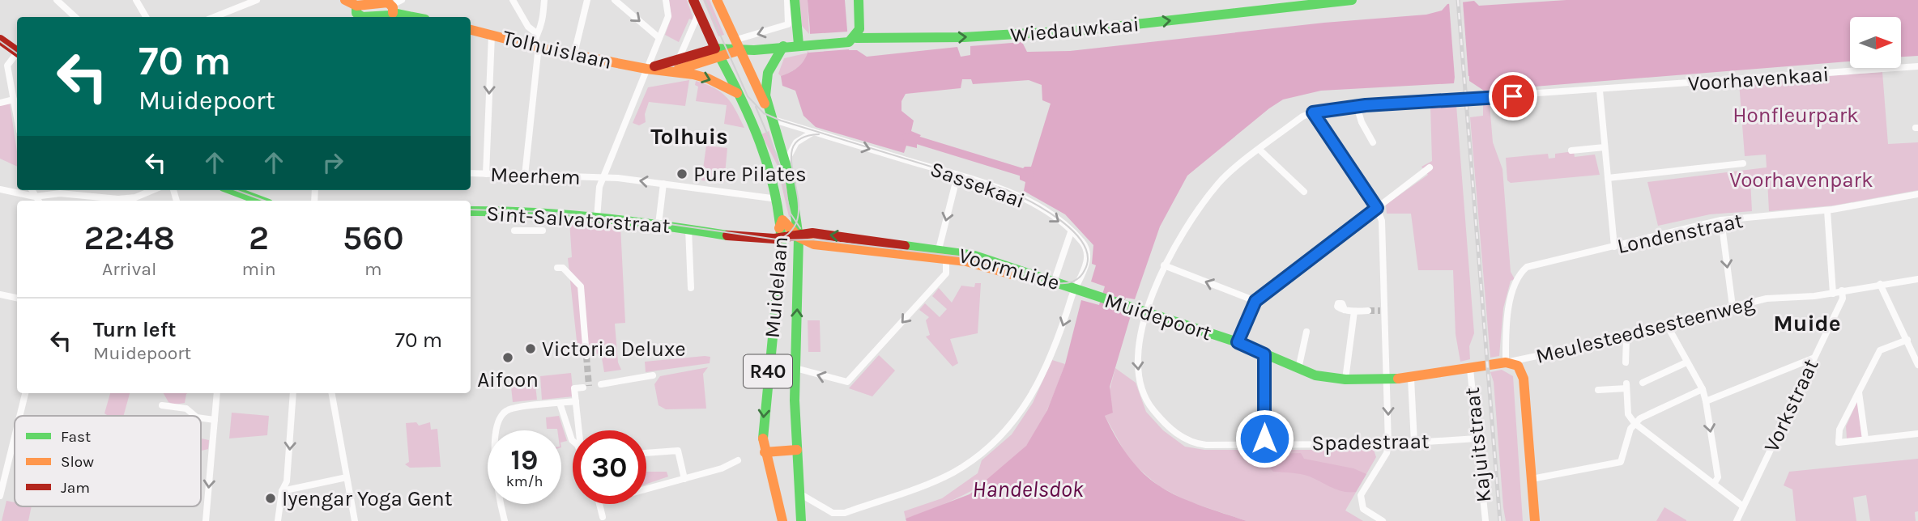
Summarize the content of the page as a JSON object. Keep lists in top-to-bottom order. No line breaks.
{"streets":{"main road":["Wiedauwkaai","Tolhuislaan","Sint-Salvatorstraat","Voormuide","Muidelaan","Muidepoort","R40"],"street":["Voorhavenkaai","Meerhem","Sassekaai","Londenstraat","Meulesteedsesteenweg","Vorkstraat","Spadestraat","Kajuitstraat"]},"crossings":[["Wiedauwkaai","R40"],["Tolhuislaan","R40"],["Voorhavenkaai","Spadestraat"],["Meerhem","R40"],["Sassekaai","Voormuide"],["Sassekaai","Muidepoort"],["Sassekaai","R40"],["Sint-Salvatorstraat","Voormuide"],["Sint-Salvatorstraat","Muidelaan"],["Sint-Salvatorstraat","R40"],["Londenstraat","Muidepoort"],["Londenstraat","Meulesteedsesteenweg"],["Voormuide","Muidelaan"],["Voormuide","Muidepoort"],["Voormuide","R40"],["Muidelaan","R40"],["Muidepoort","Meulesteedsesteenweg"],["Muidepoort","Spadestraat"],["Muidepoort","Kajuitstraat"],["Meulesteedsesteenweg","Vorkstraat"],["Spadestraat","Kajuitstraat"]],"one_way":["Wiedauwkaai","Sassekaai"],"districts":["Tolhuis","Muide"],"water":["Handelsdok"],"parks":["Honfleurpark","Voorhavenpark"],"places":["Pure Pilates","Victoria Deluxe","Aifoon","Iyengar Yoga Gent"],"legend":["Fast","Slow","Jam"],"north":"right","page":{"turn":["70 m","Muidepoort"],"eta":["22:48","Arrival","2","min","560","m"],"list":[{"name":"Turn left","note":"Muidepoort","value":"70 m"}],"speed":"19 km/h","limit":"30"}}
